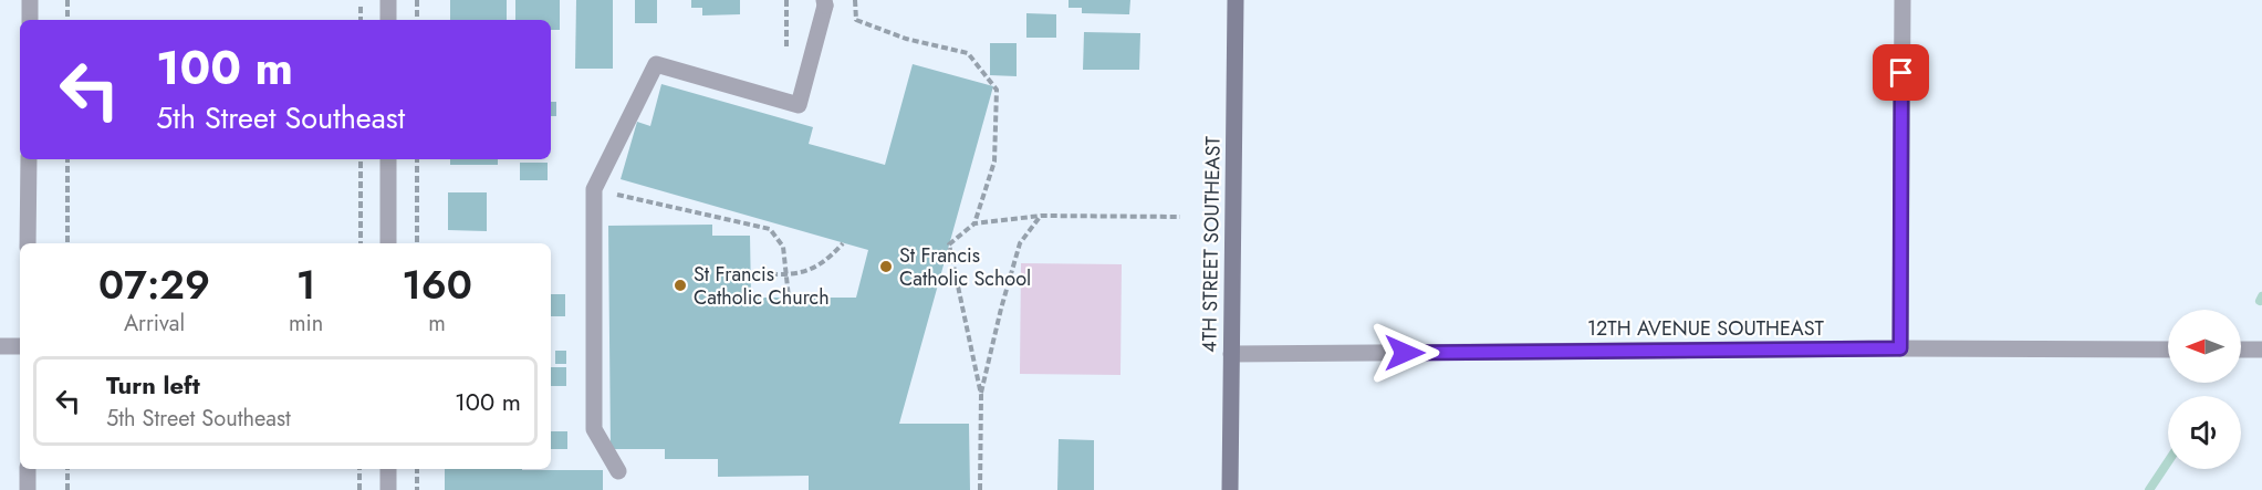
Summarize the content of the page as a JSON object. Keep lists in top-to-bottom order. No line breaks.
{"streets":{"main road":["4TH STREET SOUTHEAST"],"street":["12TH AVENUE SOUTHEAST"]},"crossings":[["4TH STREET SOUTHEAST","12TH AVENUE SOUTHEAST"]],"places":["St Francis Catholic School","St Francis Catholic Church"],"north":"left","page":{"turn":["100 m","5th Street Southeast"],"eta":["07:29","Arrival","1","min","160","m"],"list":[{"name":"Turn left","note":"5th Street Southeast","value":"100 m"}]}}
